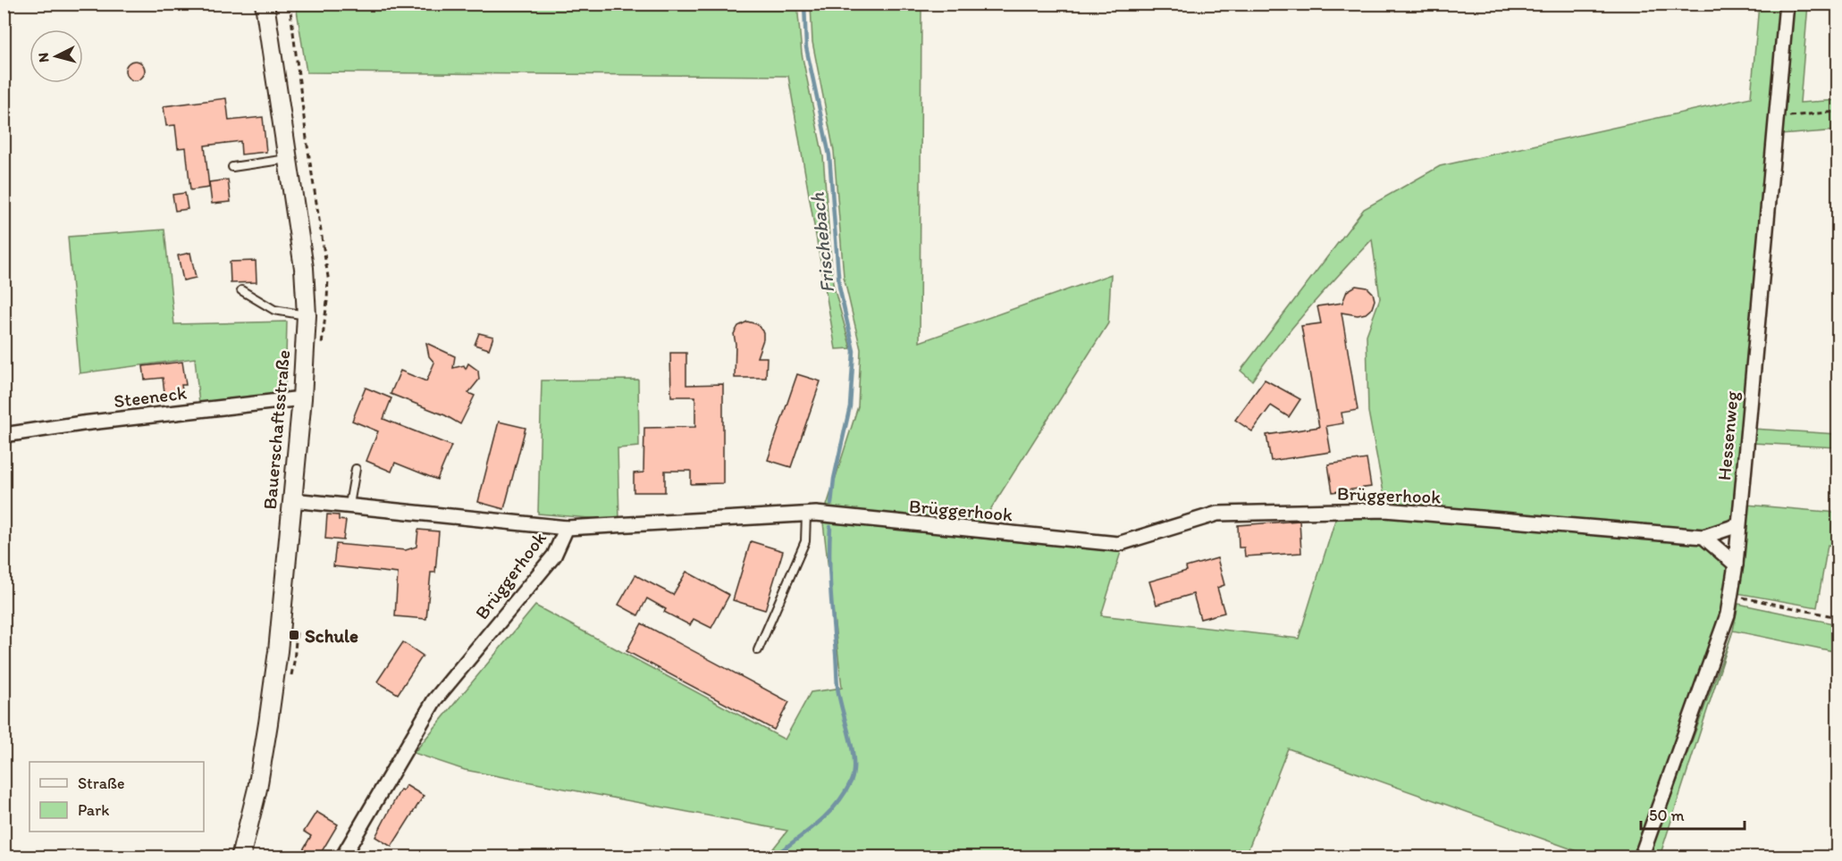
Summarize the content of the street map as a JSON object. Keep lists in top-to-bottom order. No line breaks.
{"streets":{"street":["Steeneck","Bauerschaftsstraße","Hessenweg","Brüggerhook"]},"crossings":[["Steeneck","Bauerschaftsstraße"]],"water":["Frischebach"],"places":{"transit":["Schule"]},"legend":["Straße","Park"],"scale_bar":"50 m","north":"left"}
